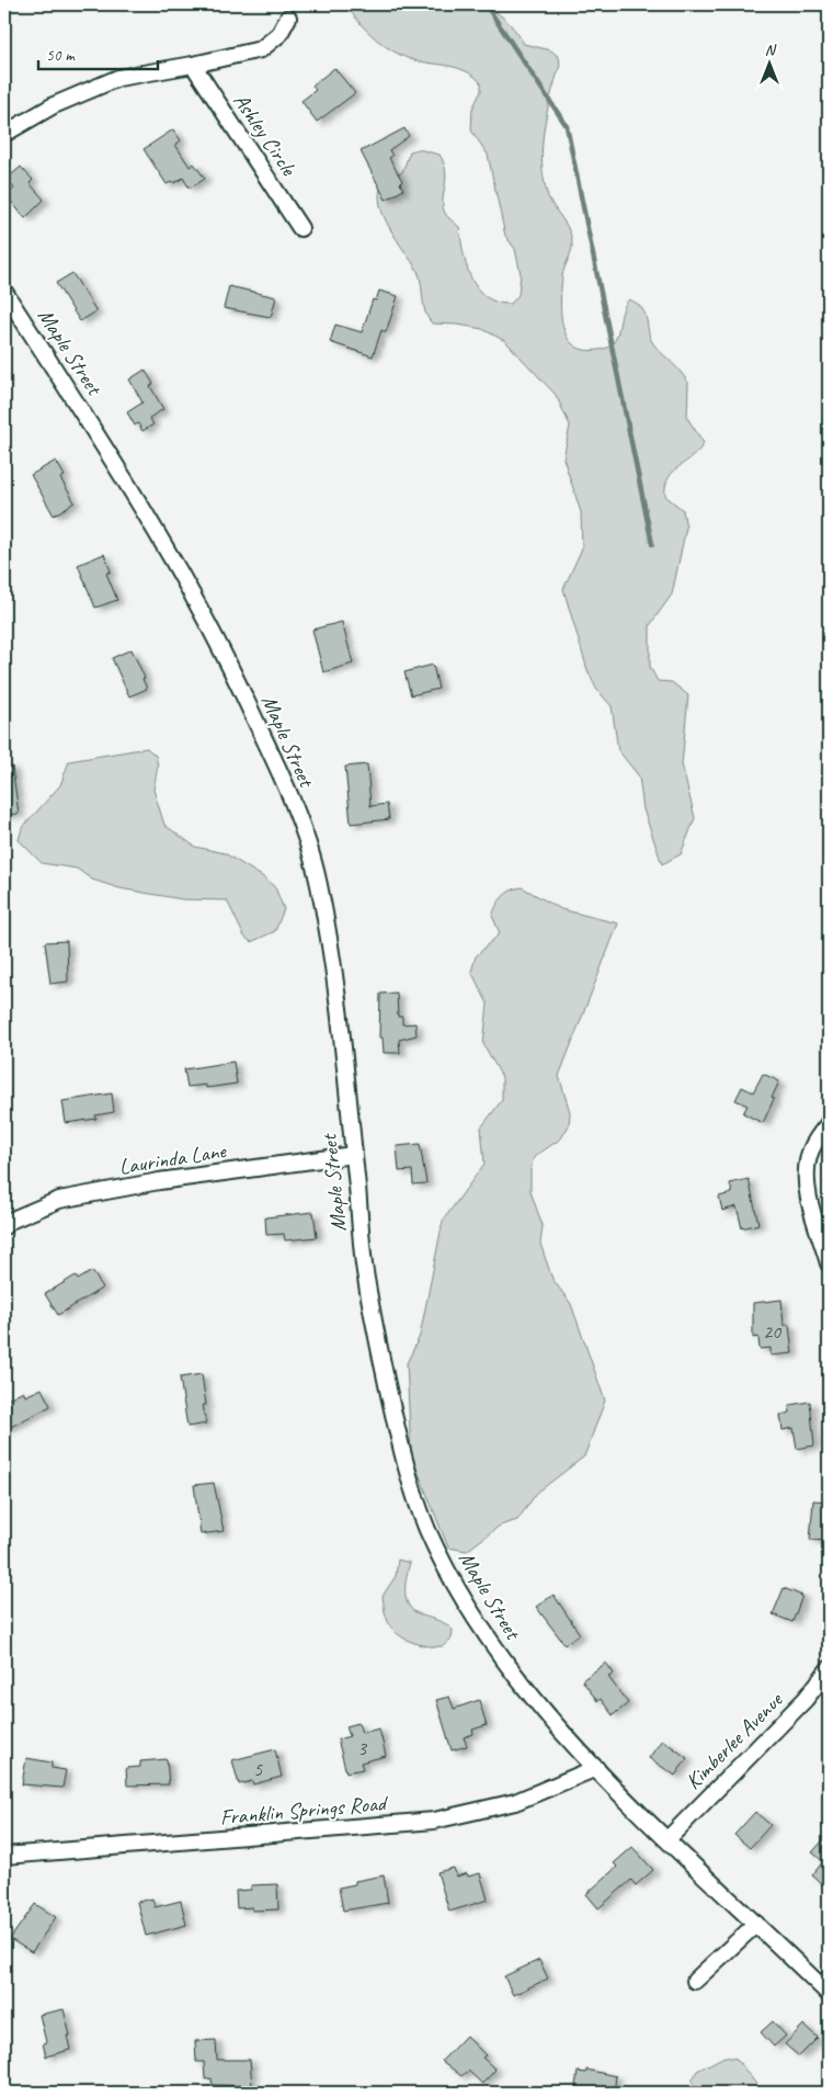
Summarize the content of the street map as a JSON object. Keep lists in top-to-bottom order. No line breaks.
{"streets":{"street":["Ashley Circle","Maple Street","Laurinda Lane","Kimberlee Avenue","Franklin Springs Road"]},"crossings":[["Maple Street","Laurinda Lane"],["Maple Street","Kimberlee Avenue"],["Maple Street","Franklin Springs Road"]],"house_numbers":["20","3","5"],"scale_bar":"50 m","north":"top"}
